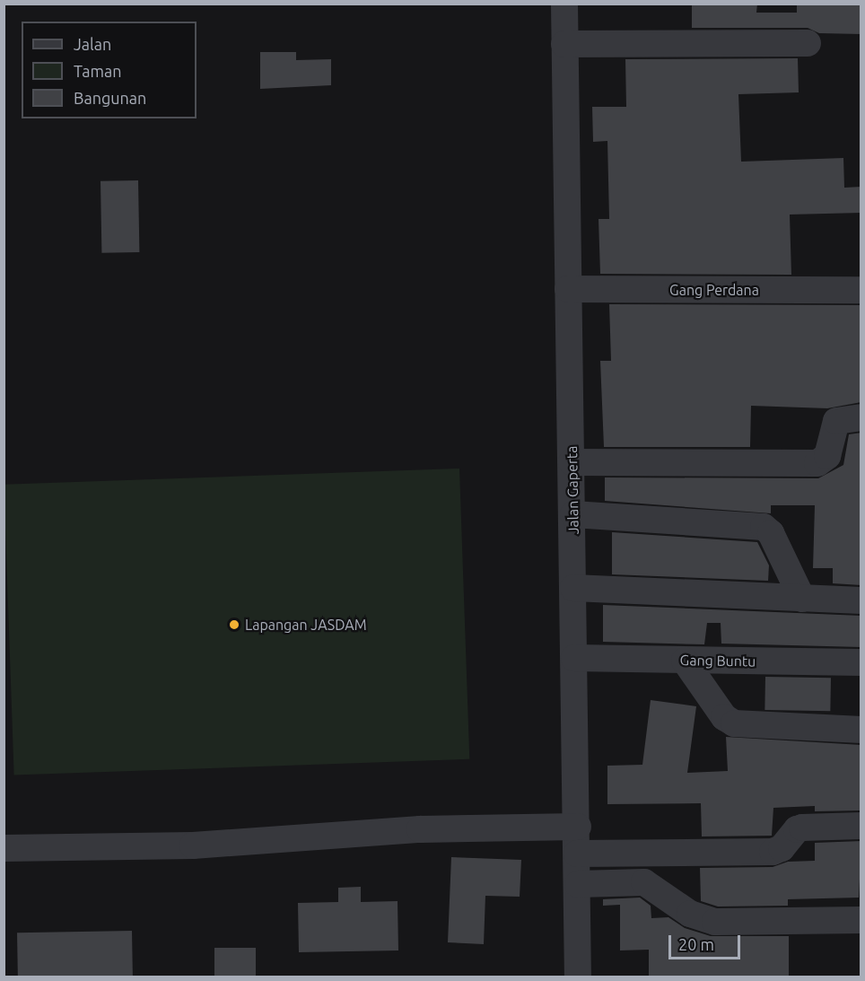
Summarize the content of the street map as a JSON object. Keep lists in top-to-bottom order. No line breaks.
{"streets":{"street":["Gang Perdana","Jalan Gaperta","Gang Buntu"]},"crossings":[["Gang Perdana","Jalan Gaperta"],["Jalan Gaperta","Gang Buntu"]],"places":["Lapangan JASDAM"],"legend":["Jalan","Taman","Bangunan"],"scale_bar":"20 m"}
